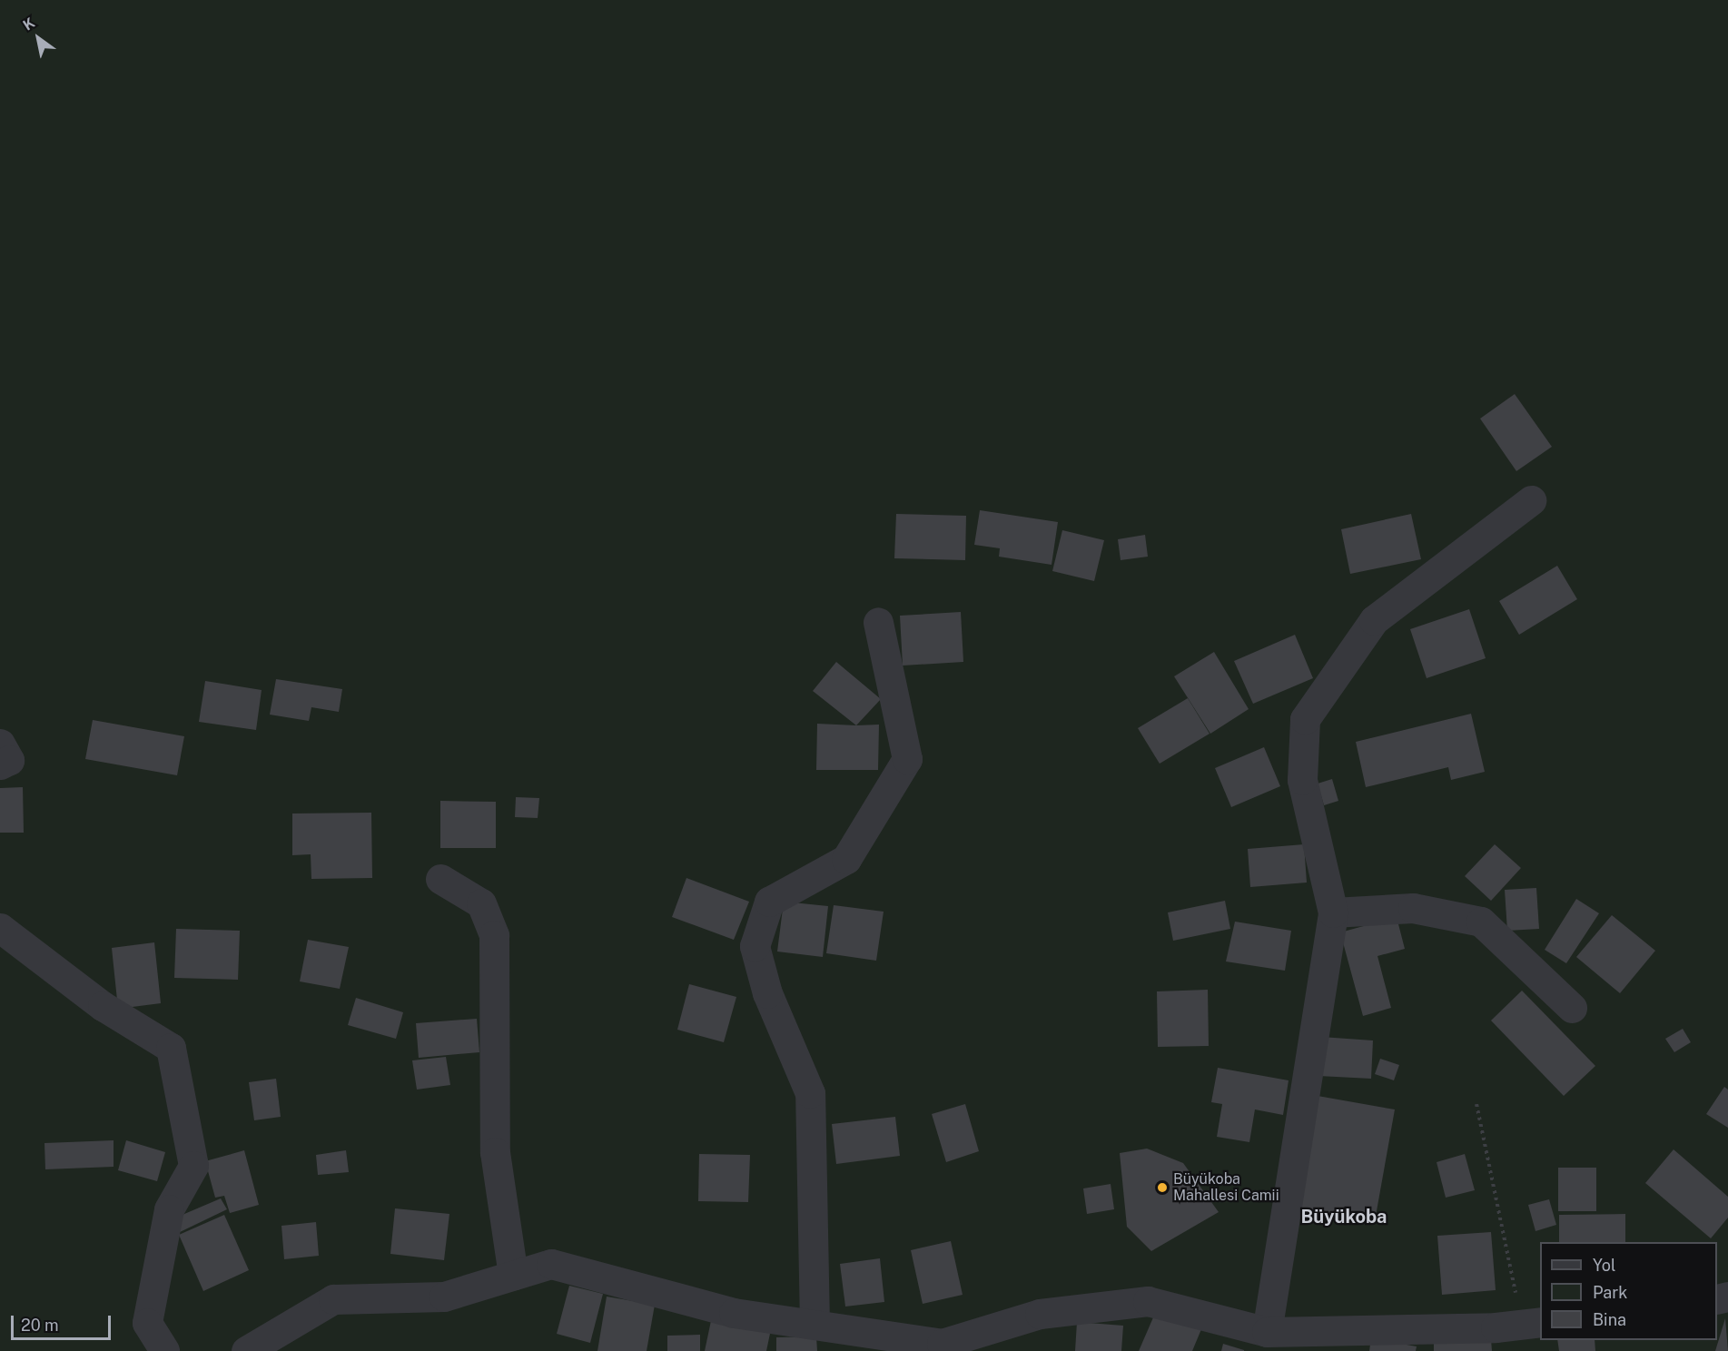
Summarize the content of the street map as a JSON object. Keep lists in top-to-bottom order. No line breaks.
{"districts":["Büyükoba"],"places":["Büyükoba Mahallesi Camii"],"legend":["Yol","Park","Bina"],"scale_bar":"20 m","north":"top left"}
